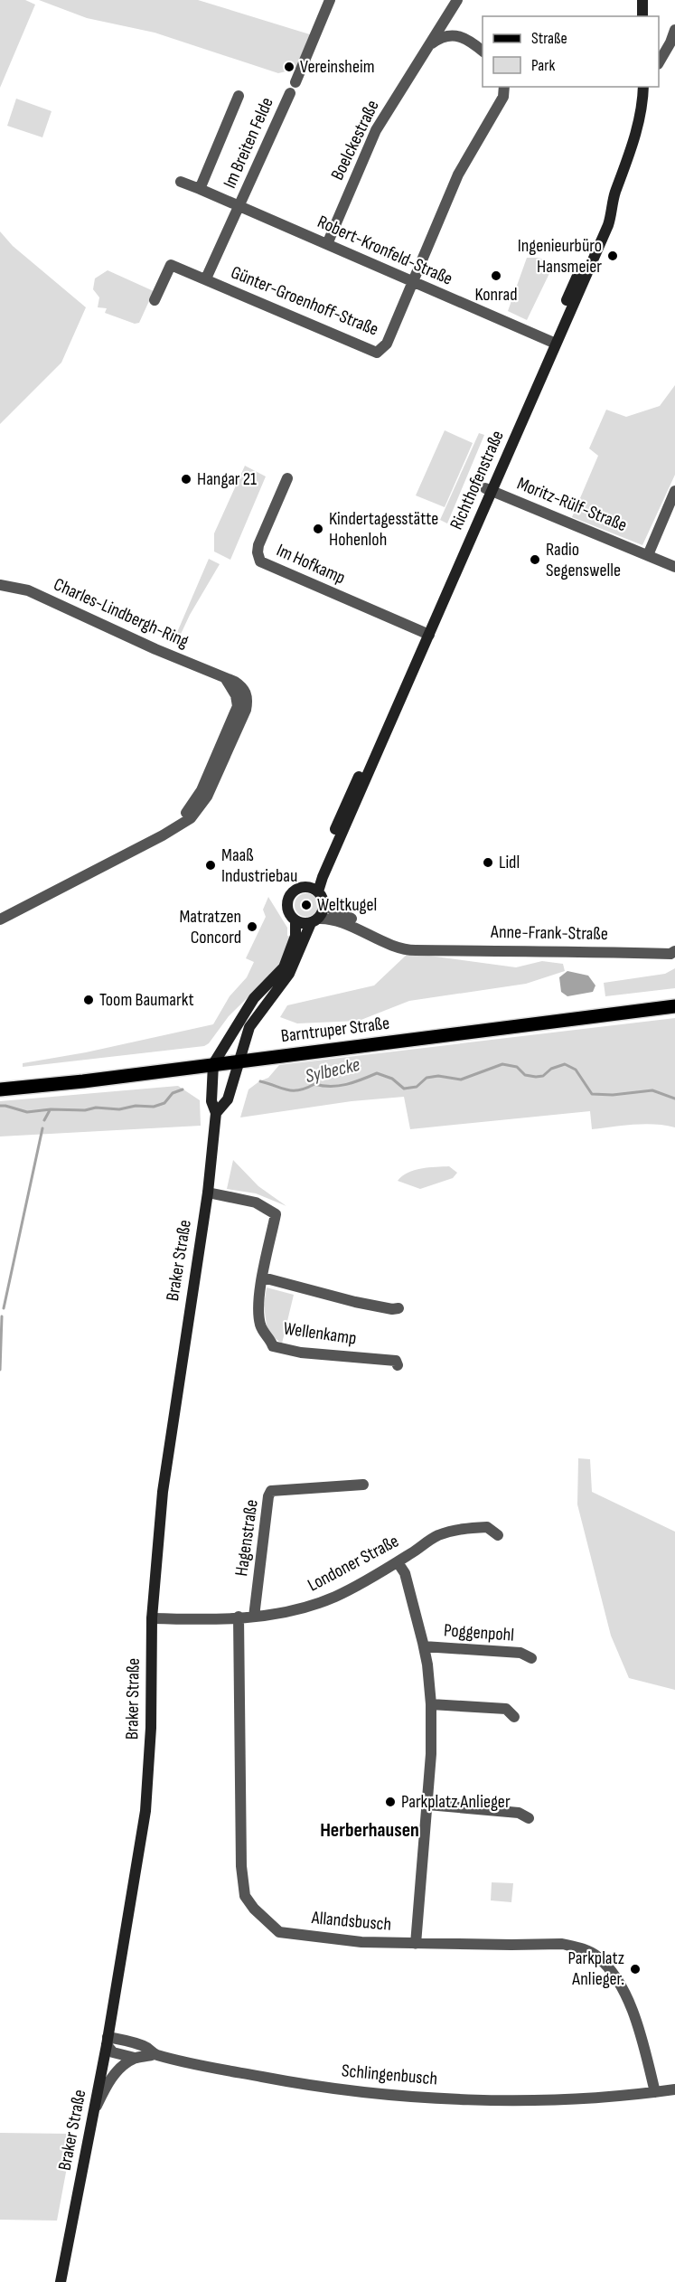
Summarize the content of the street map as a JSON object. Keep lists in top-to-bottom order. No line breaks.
{"streets":{"main road":["Barntruper Straße"],"street":["Boelckestraße","Im Breiten Felde","Robert-Kronfeld-Straße","Günter-Groenhoff-Straße","Richthofenstraße","Moritz-Rülf-Straße","Im Hofkamp","Charles-Lindbergh-Ring","Anne-Frank-Straße","Braker Straße","Wellenkamp","Hagenstraße","Londoner Straße","Poggenpohl","Allandsbusch","Schlingenbusch"]},"crossings":[["Boelckestraße","Robert-Kronfeld-Straße"],["Im Breiten Felde","Robert-Kronfeld-Straße"],["Im Breiten Felde","Günter-Groenhoff-Straße"],["Robert-Kronfeld-Straße","Günter-Groenhoff-Straße"],["Robert-Kronfeld-Straße","Richthofenstraße"],["Richthofenstraße","Moritz-Rülf-Straße"],["Richthofenstraße","Im Hofkamp"],["Richthofenstraße","Anne-Frank-Straße"],["Barntruper Straße","Braker Straße"],["Braker Straße","Wellenkamp"],["Braker Straße","Londoner Straße"],["Braker Straße","Schlingenbusch"],["Hagenstraße","Londoner Straße"],["Londoner Straße","Poggenpohl"],["Londoner Straße","Allandsbusch"],["Poggenpohl","Allandsbusch"],["Allandsbusch","Schlingenbusch"]],"districts":["Herberhausen"],"water":["Sylbecke"],"places":["Vereinsheim","Ingenieurbüro Hansmeier","Konrad","Hangar 21","Kindertagesstätte Hohenloh","Radio Segenswelle","Lidl","Maaß Industriebau","Weltkugel","Matratzen Concord","Toom Baumarkt","Parkplatz Anlieger","Parkplatz Anlieger."],"legend":["Straße","Park"]}
